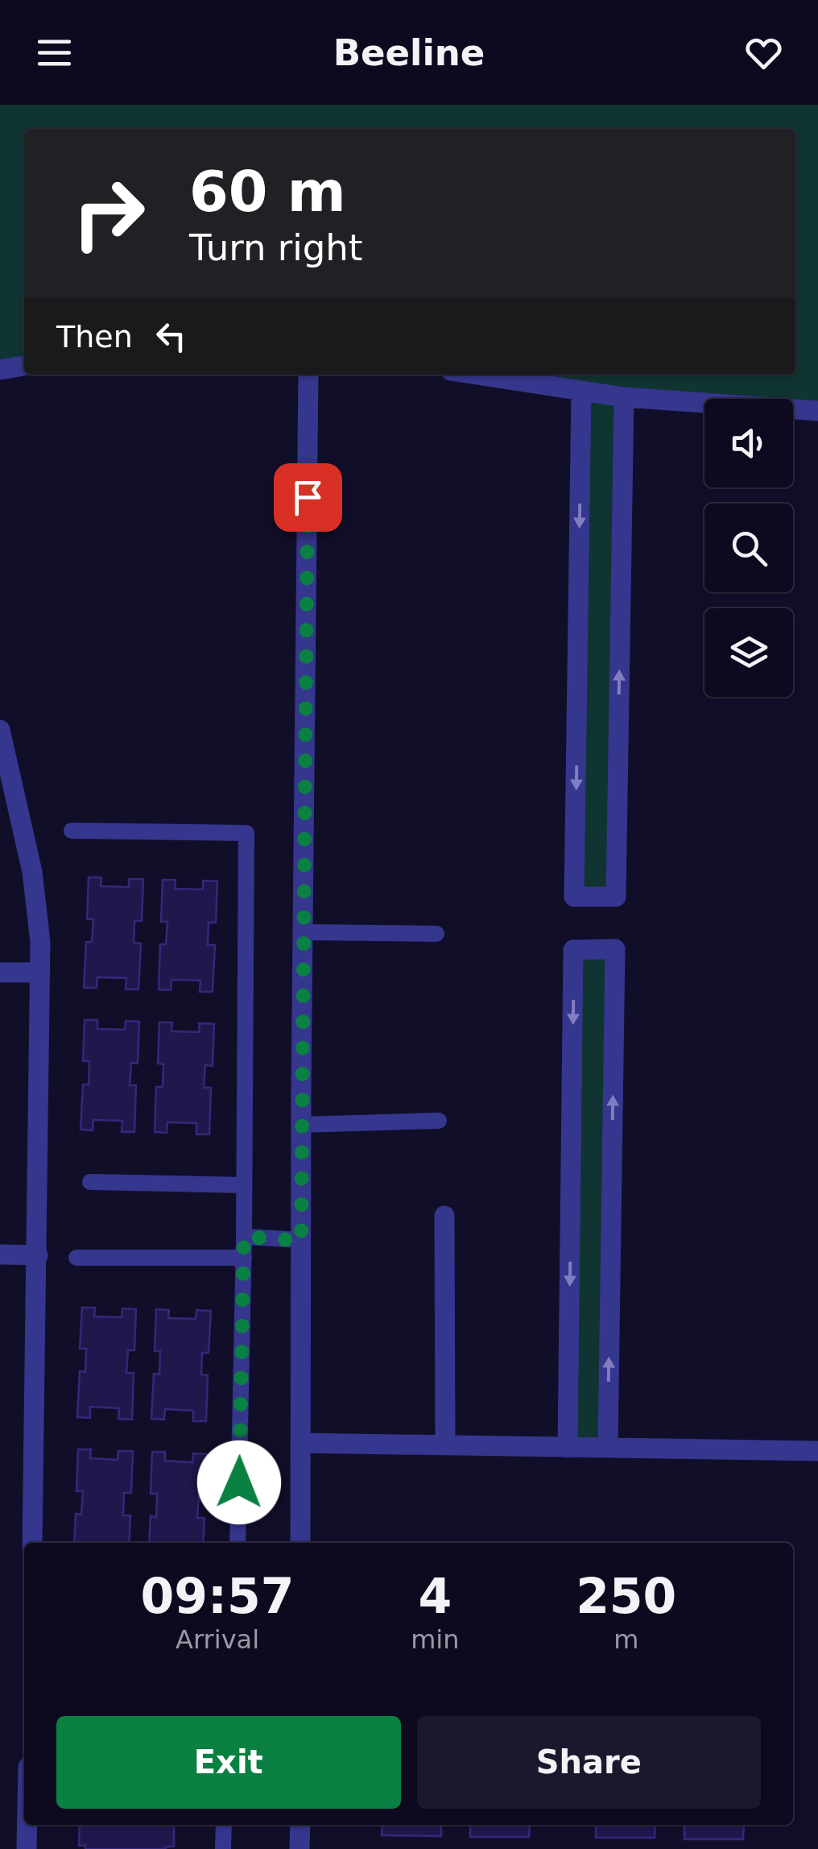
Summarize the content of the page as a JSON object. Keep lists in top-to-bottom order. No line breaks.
{"page":{"header":"Beeline","turn":["60 m","Turn right"],"then":"Then","eta":["09:57","Arrival","4","min","250","m"],"buttons":["Exit","Share"]}}
